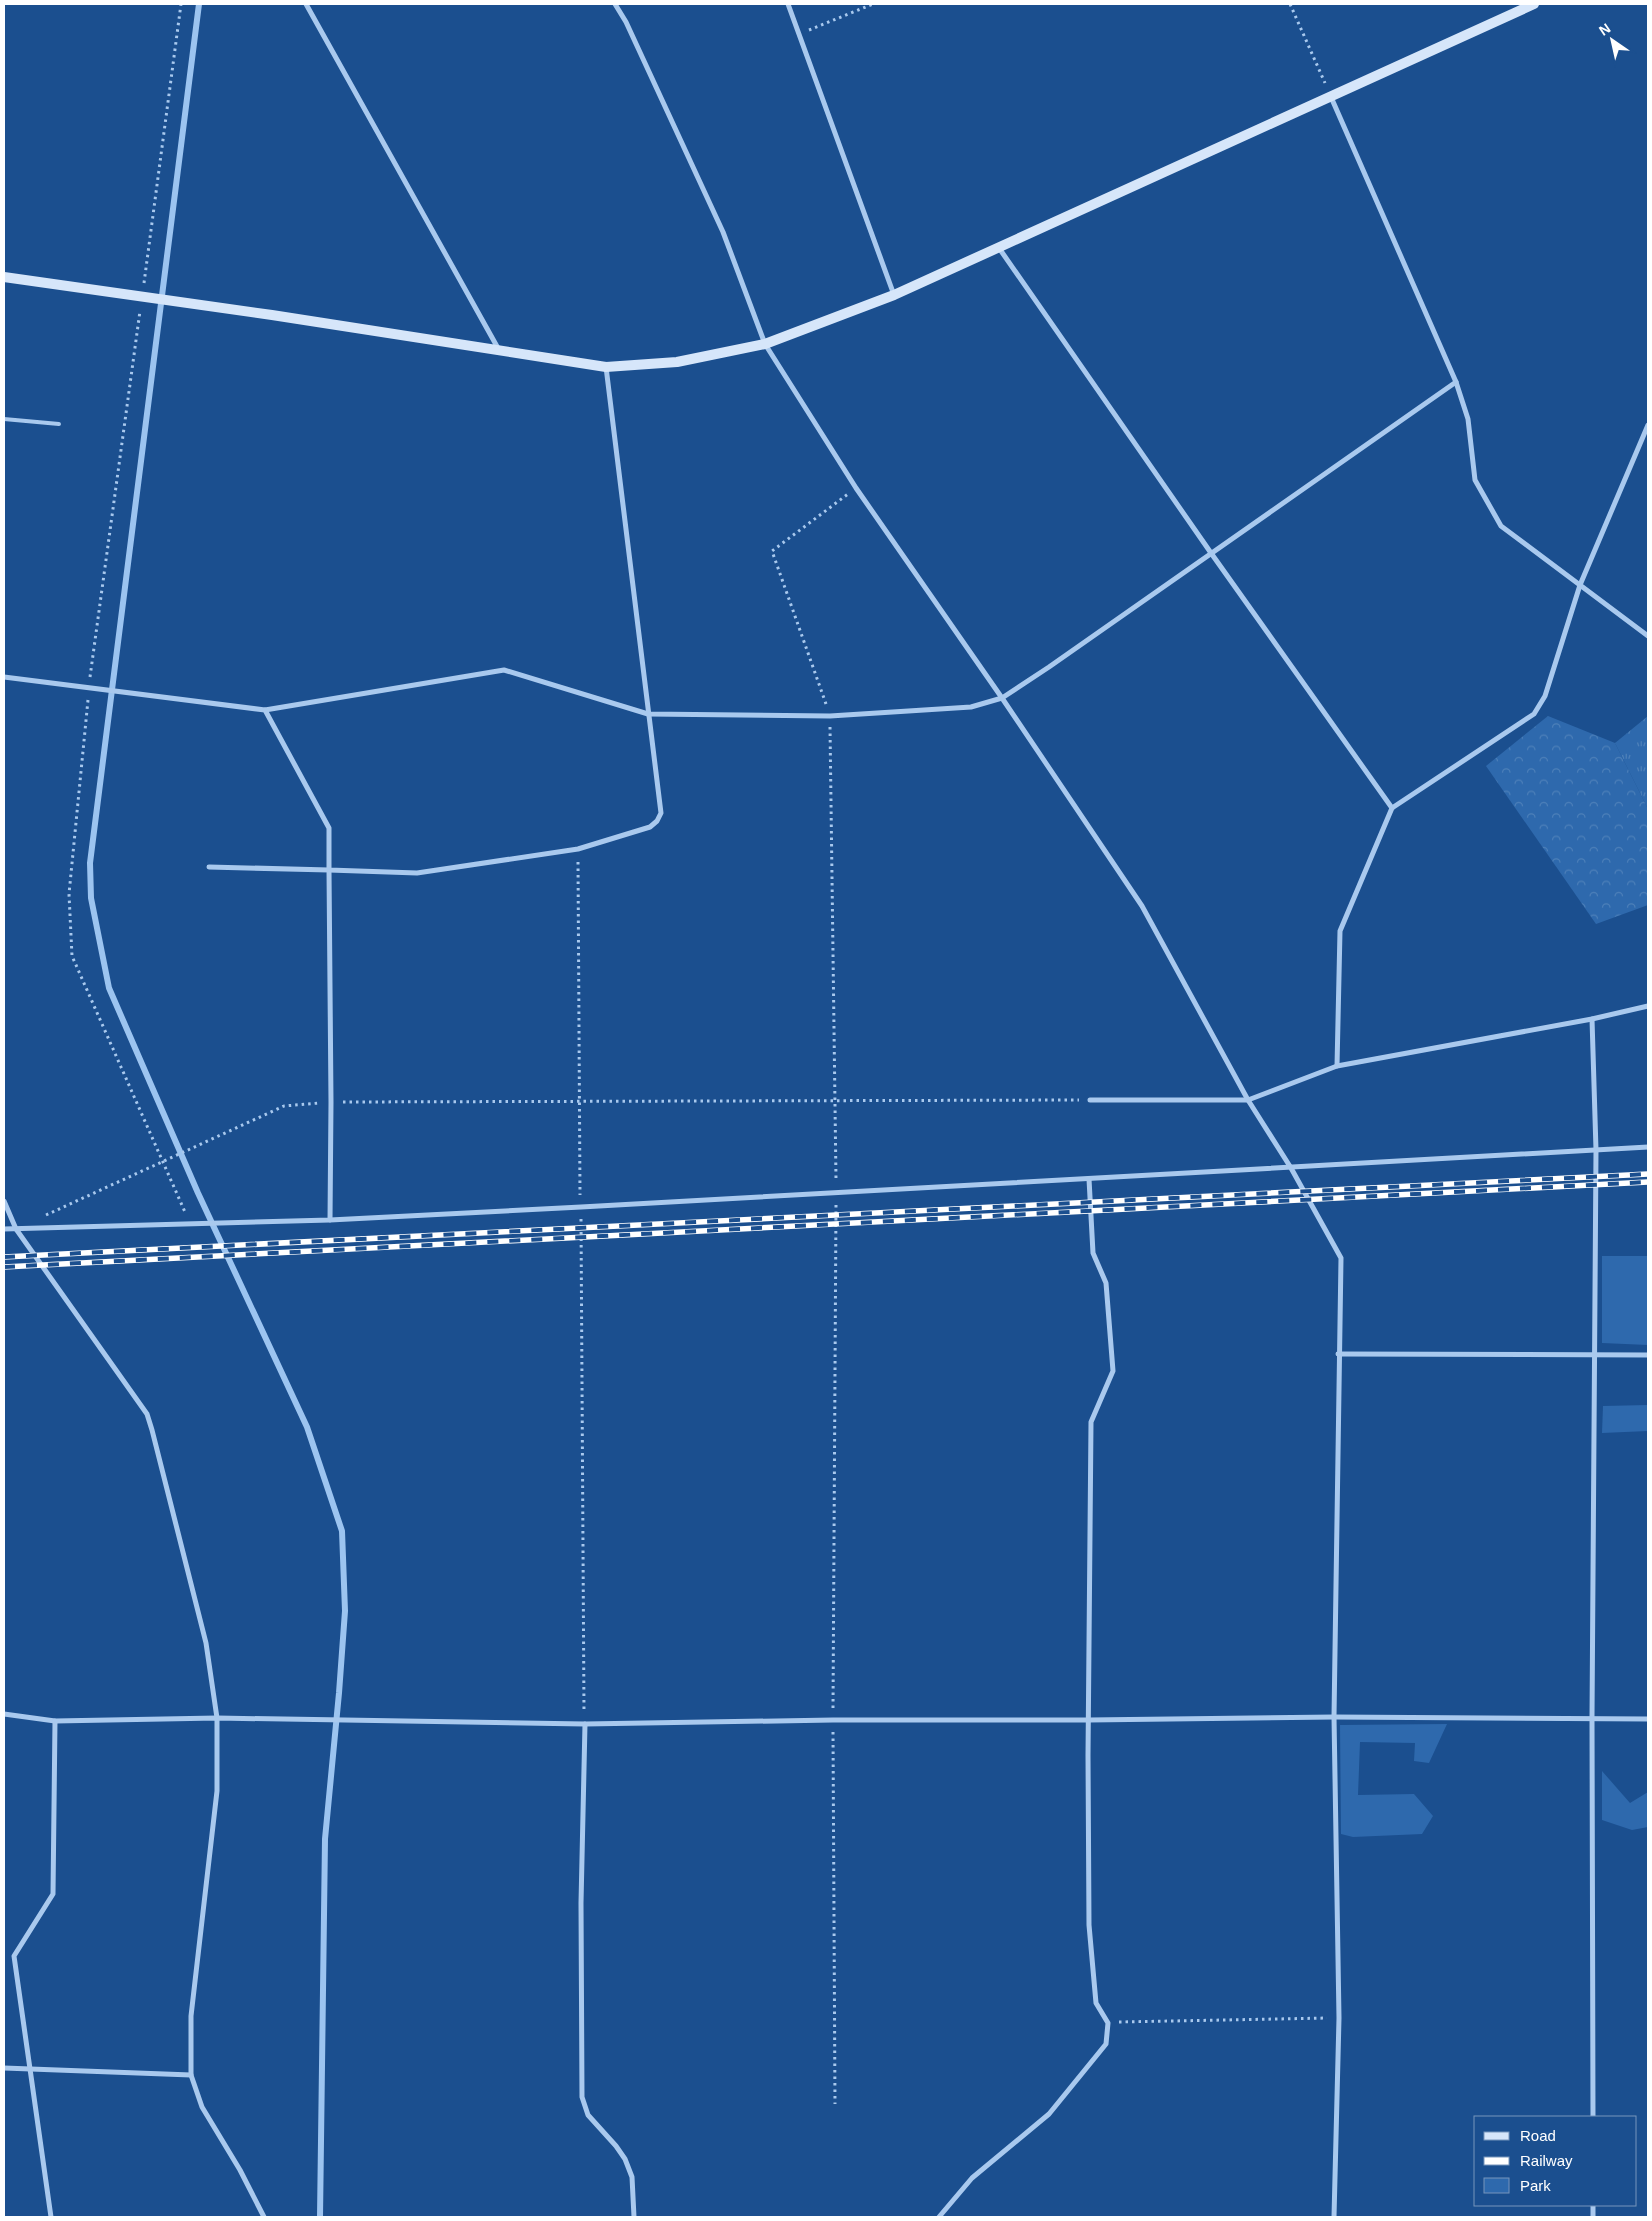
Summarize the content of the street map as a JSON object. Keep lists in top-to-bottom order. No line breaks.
{"legend":["Road","Railway","Park"],"north":"top left"}
